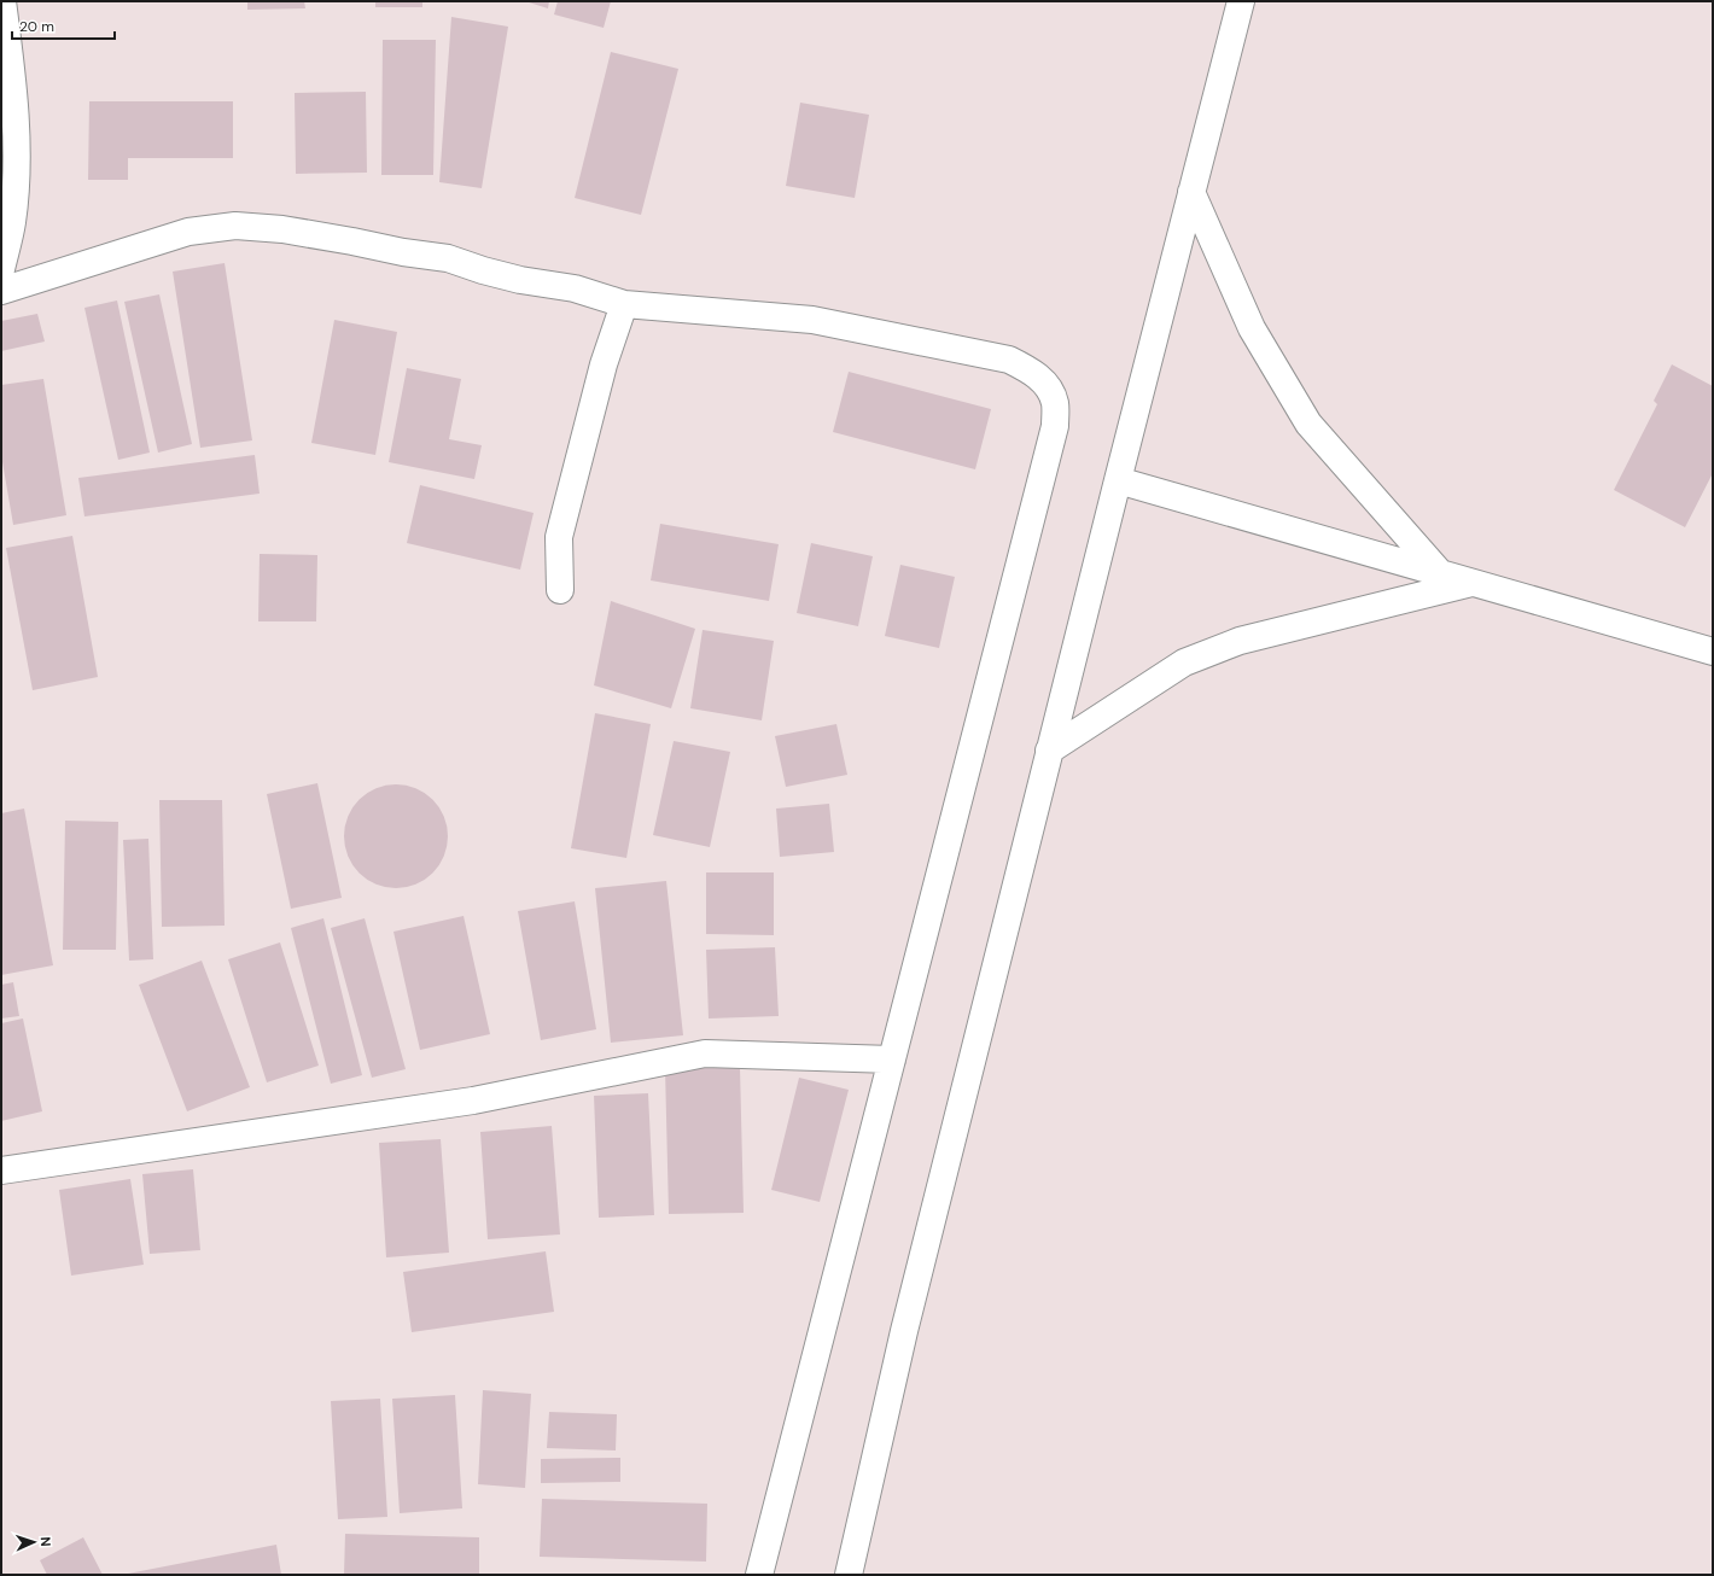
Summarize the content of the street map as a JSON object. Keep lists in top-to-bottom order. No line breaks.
{"scale_bar":"20 m","north":"right"}
